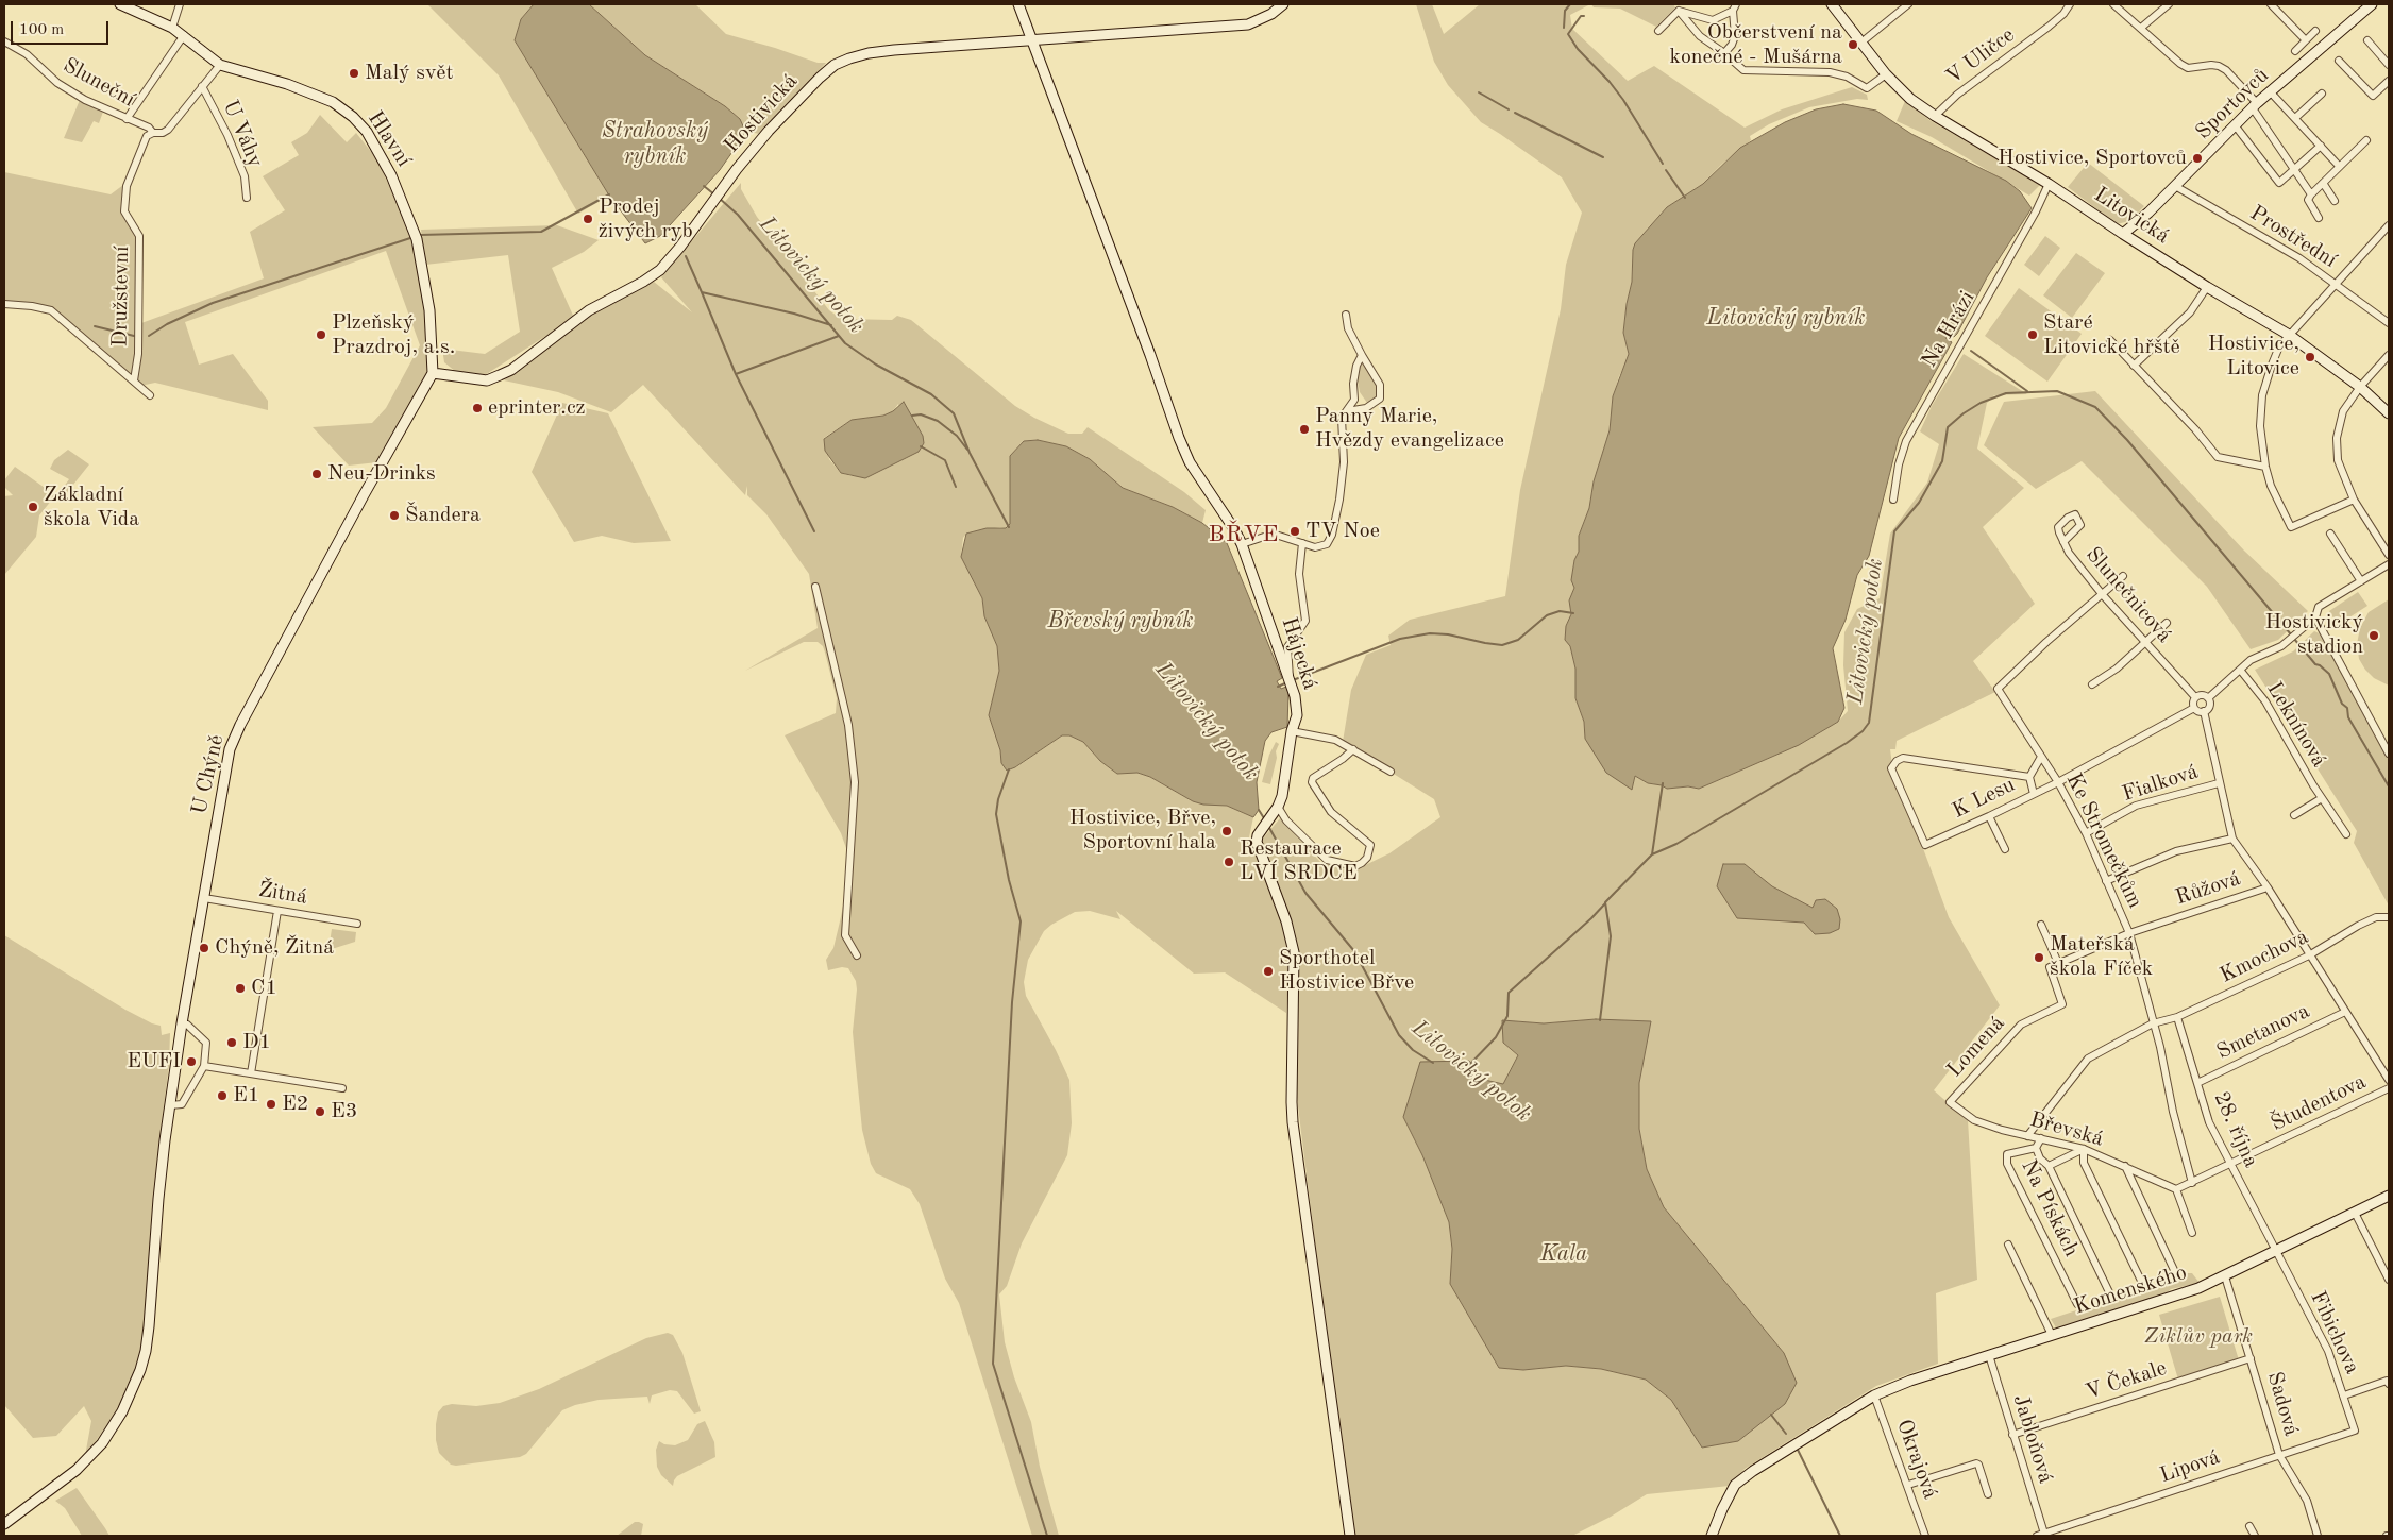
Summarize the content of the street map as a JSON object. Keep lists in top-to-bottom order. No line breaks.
{"streets":{"street":["V Uličce","Sluneční","Sportovců","Hostivická","U Váhy","Hlavní","Litovická","Prostřední","Družstevní","Na Hrázi","Slunečnicová","Hájecká","Leknínová","U Chýně","Fialková","K Lesu","Ke Stromečkům","Růžová","Žitná","Kmochova","Smetanova","Lomená","Študentova","Břevská","28. října","Na Pískách","Komenského","Fibichova","V Čekale","Sadová","Jabloňová","Okrajová","Lipová"]},"crossings":[["V Uličce","Litovická"],["Sluneční","Družstevní"],["Sportovců","Litovická"],["Sportovců","Prostřední"],["Hostivická","Hlavní"],["Hostivická","Hájecká"],["Hostivická","U Chýně"],["Hlavní","U Chýně"],["Litovická","Na Hrázi"],["Slunečnicová","Leknínová"],["Slunečnicová","K Lesu"],["Slunečnicová","Ke Stromečkům"],["Leknínová","K Lesu"],["U Chýně","Žitná"],["Fialková","Ke Stromečkům"],["K Lesu","Ke Stromečkům"],["Ke Stromečkům","Růžová"],["Ke Stromečkům","Kmochova"],["Ke Stromečkům","Študentova"],["Kmochova","Břevská"],["Kmochova","28. října"],["Smetanova","28. října"],["Lomená","Břevská"],["Študentova","Břevská"],["Študentova","28. října"],["Břevská","Na Pískách"],["28. října","Komenského"],["28. října","Fibichova"],["Komenského","Fibichova"],["Komenského","Sadová"],["Komenského","Jabloňová"],["Komenského","Okrajová"],["Fibichova","Lipová"],["V Čekale","Sadová"],["V Čekale","Jabloňová"],["Sadová","Lipová"],["Jabloňová","Lipová"]],"districts":["BŘVE"],"water":["Strahovský rybník","Litovický potok","Litovický rybník","Břevský rybník","Kala"],"parks":["Ziklův park"],"places":["Občerstvení na konečné - Mušárna","Malý svět","Hostivice, Sportovců","Prodej živých ryb","Plzeňský Prazdroj, a.s.","Staré Litovické hřště","Hostivice, Litovice","eprinter.cz","Panny Marie, Hvězdy evangelizace","Neu-Drinks","Základní škola Vida","Šandera","TV Noe","Hostivický stadion","Hostivice, Břve, Sportovní hala","Restaurace LVÍ SRDCE","Chýně, Žitná","Mateřská škola Fíček","Sporthotel Hostivice Břve","C1","D1","EUFI","E1","E2","E3"],"scale_bar":"100 m"}
